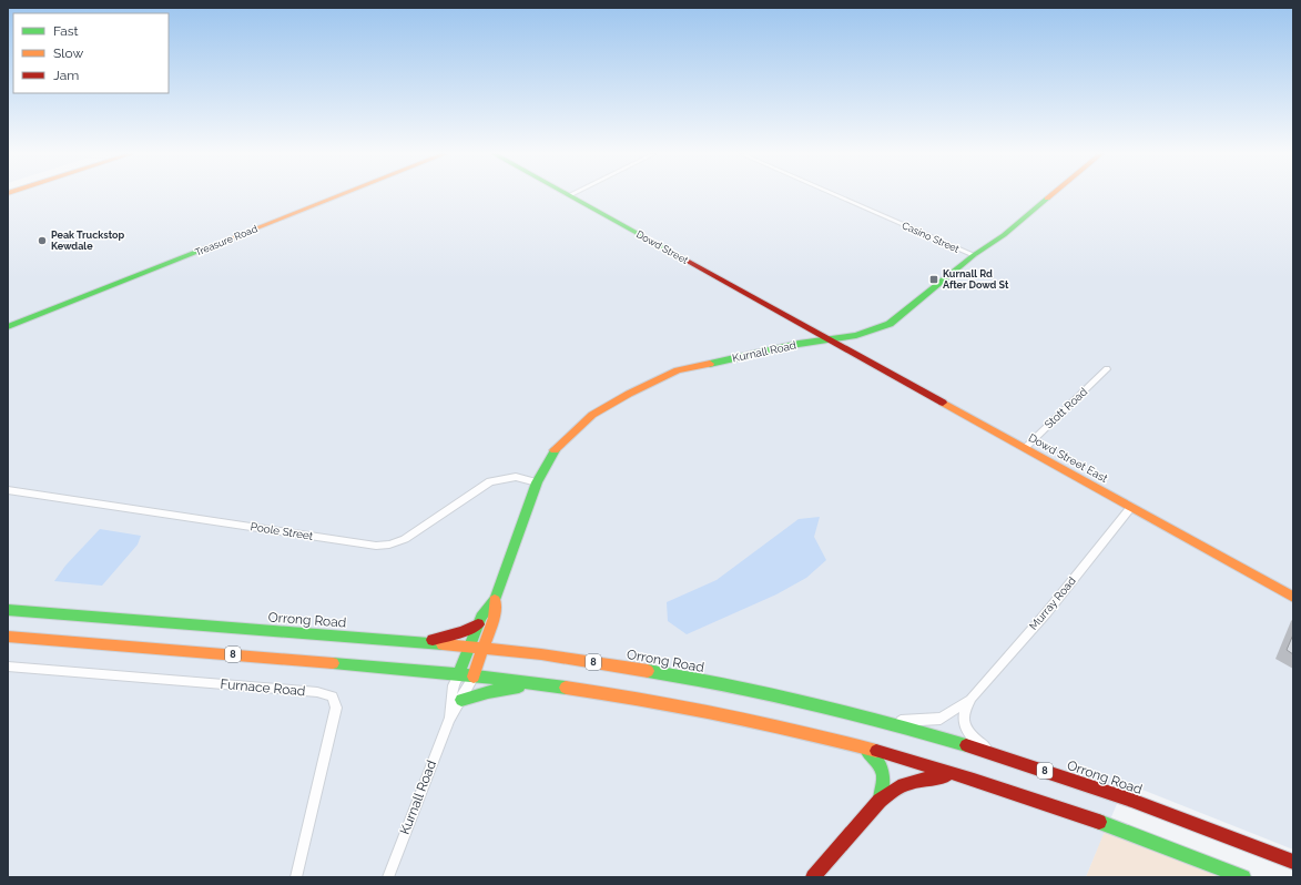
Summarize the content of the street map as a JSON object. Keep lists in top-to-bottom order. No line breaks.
{"streets":{"main road":["Treasure Road","Dowd Street","Kurnall Road","Dowd Street East","Orrong Road","8"],"street":["Casino Street","Stott Road","Poole Street","Murray Road","Furnace Road"]},"crossings":[["Casino Street","Kurnall Road"],["Dowd Street","Kurnall Road"],["Dowd Street","Dowd Street East"],["Kurnall Road","Dowd Street East"],["Kurnall Road","Poole Street"],["Kurnall Road","Orrong Road"],["Kurnall Road","8"],["Stott Road","Dowd Street East"],["Dowd Street East","Murray Road"],["Murray Road","Orrong Road"]],"places":{"other":["Peak Truckstop Kewdale"],"transit":["Kurnall Rd After Dowd St"]},"legend":["Fast","Slow","Jam"]}
